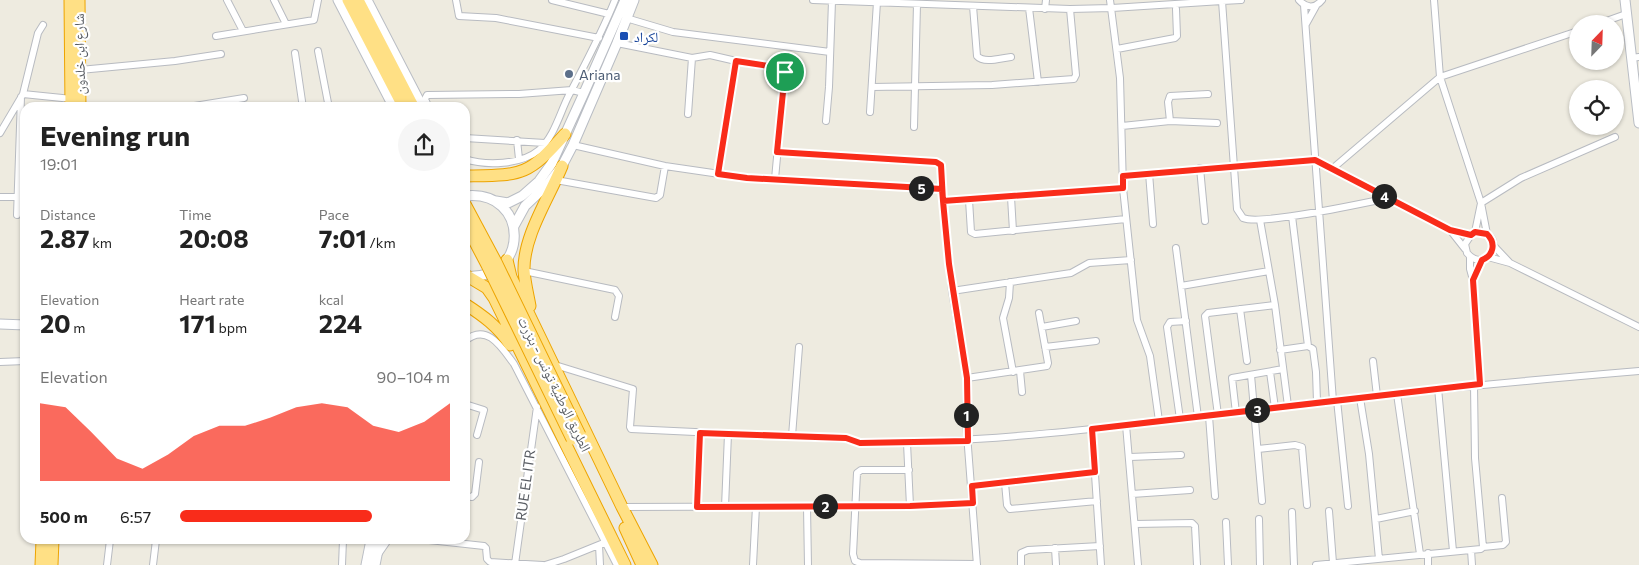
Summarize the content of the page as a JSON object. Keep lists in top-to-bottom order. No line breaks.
{"streets":{"highway":["شارع ابن خلدون","الطريق الوطنية تونس - بنزرت"],"street":["RUE EL ITR"]},"places":{"transit":["لكراد"],"other":["Ariana"]},"north":"top right","page":{"heading":["Evening run","19:01"],"pins":["5","4","3","1","2"],"stats":[["Distance","2.87 km"],["Time","20:08"],["Pace","7:01 /km"],["Elevation","20 m"],["Heart rate","171 bpm"],["kcal","224"]],"chart":["Elevation","90–104 m"],"list":[{"name":"500 m","note":"6:57"}]}}
